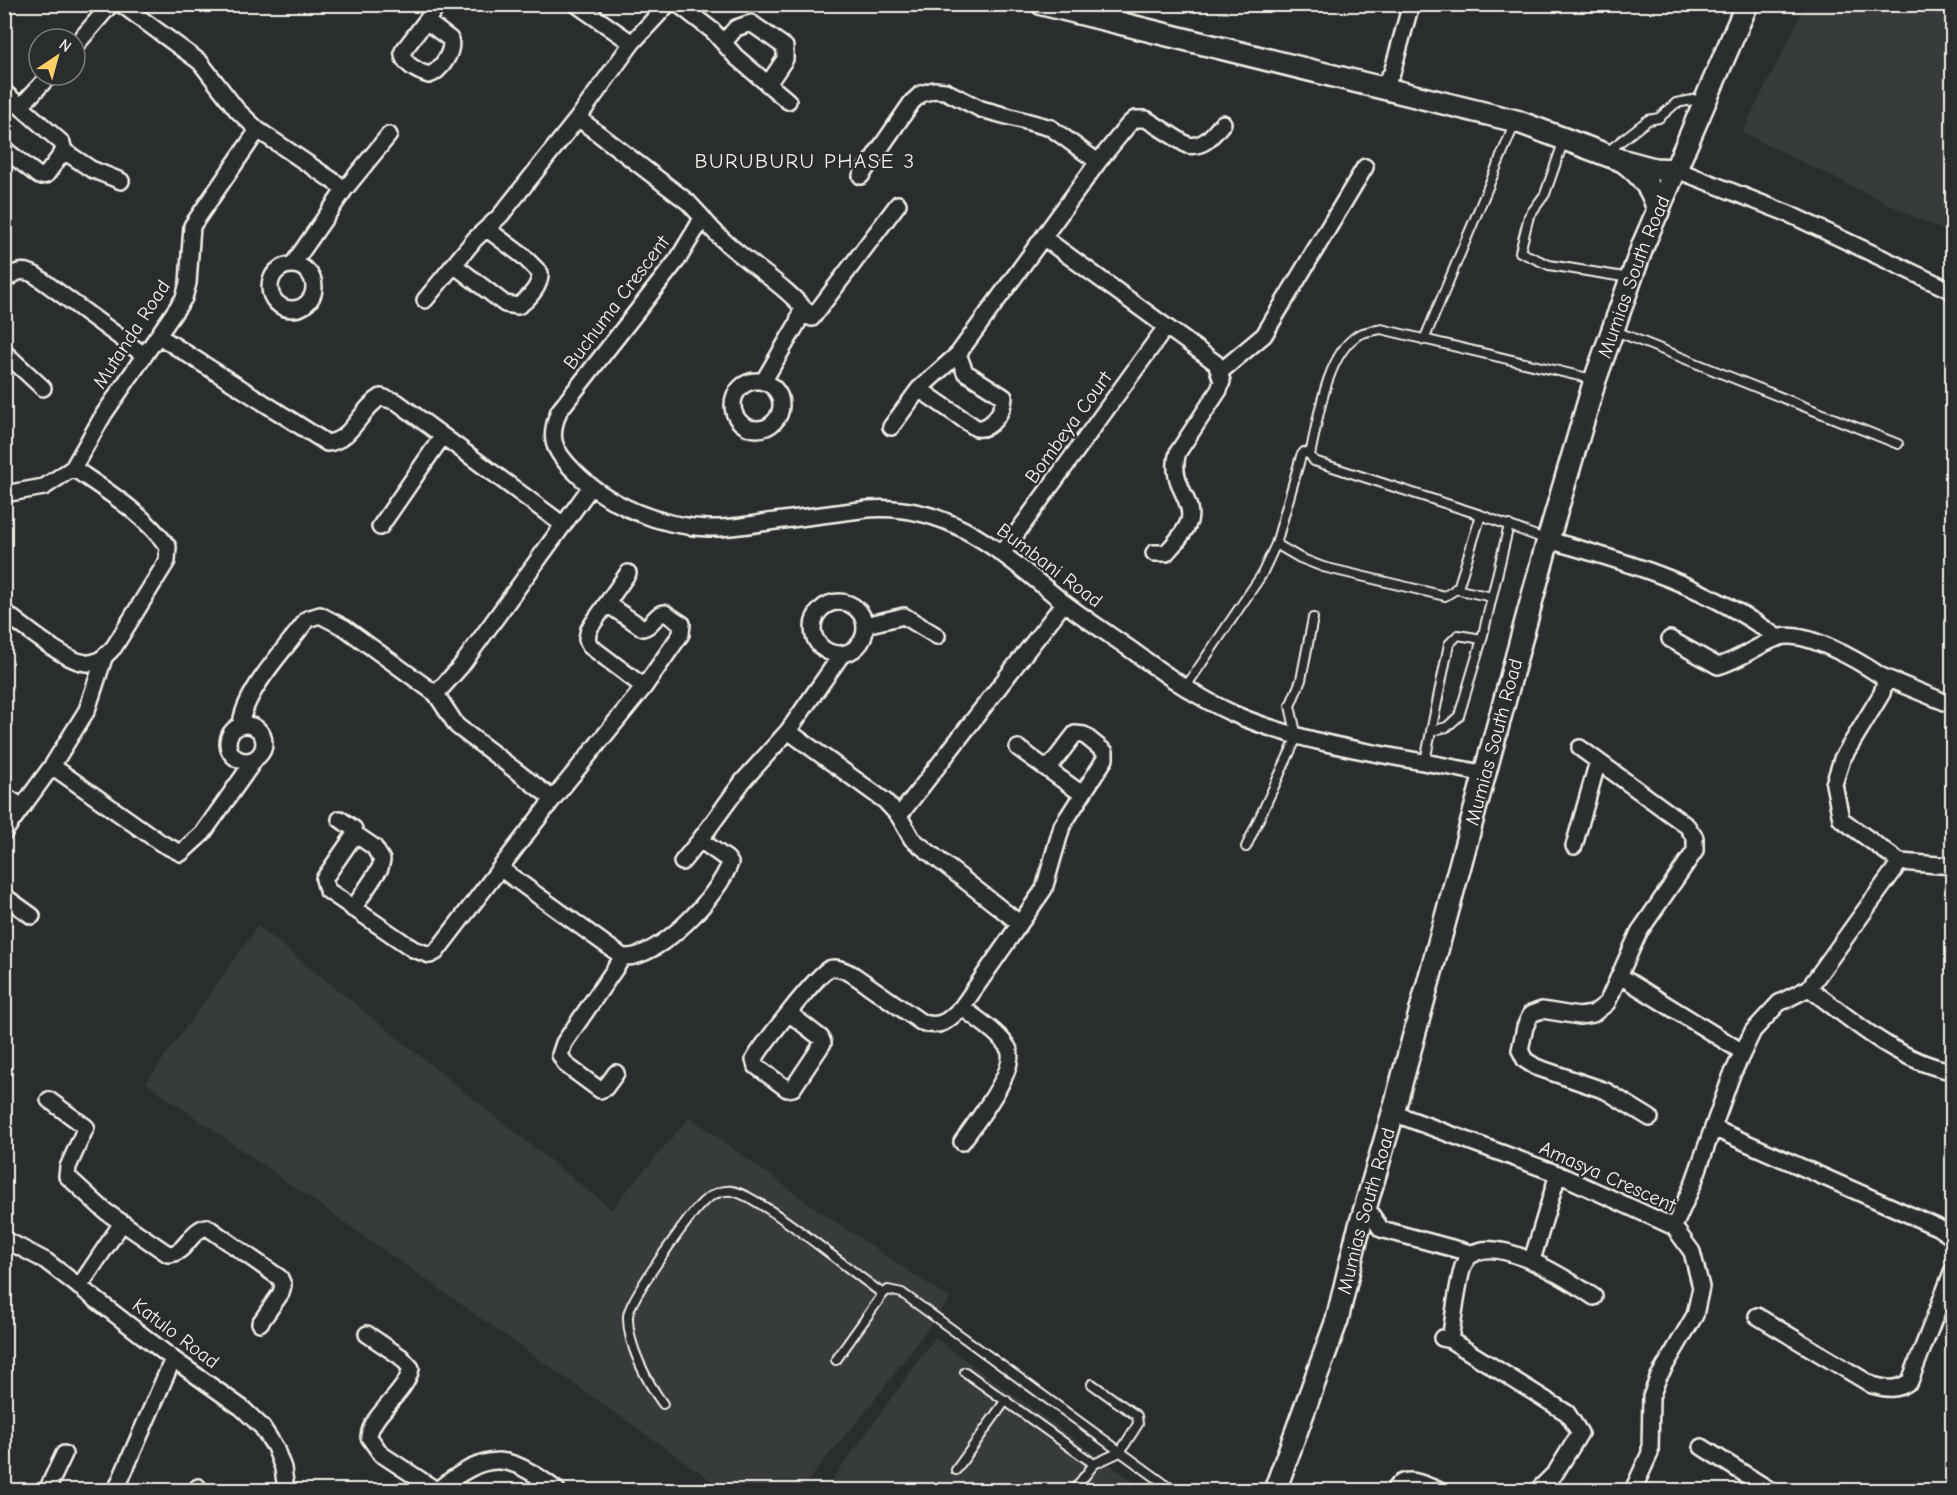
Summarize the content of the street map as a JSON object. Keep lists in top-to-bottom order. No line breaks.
{"streets":{"main road":["Mumias South Road"],"street":["Buchuma Crescent","Mutanda Road","Bombeya Court","Bumbani Road","Amasya Crescent","Katulo Road"]},"crossings":[["Mumias South Road","Bumbani Road"],["Mumias South Road","Amasya Crescent"],["Buchuma Crescent","Bumbani Road"],["Bombeya Court","Bumbani Road"]],"districts":["BURUBURU PHASE 3"],"north":"top right"}
